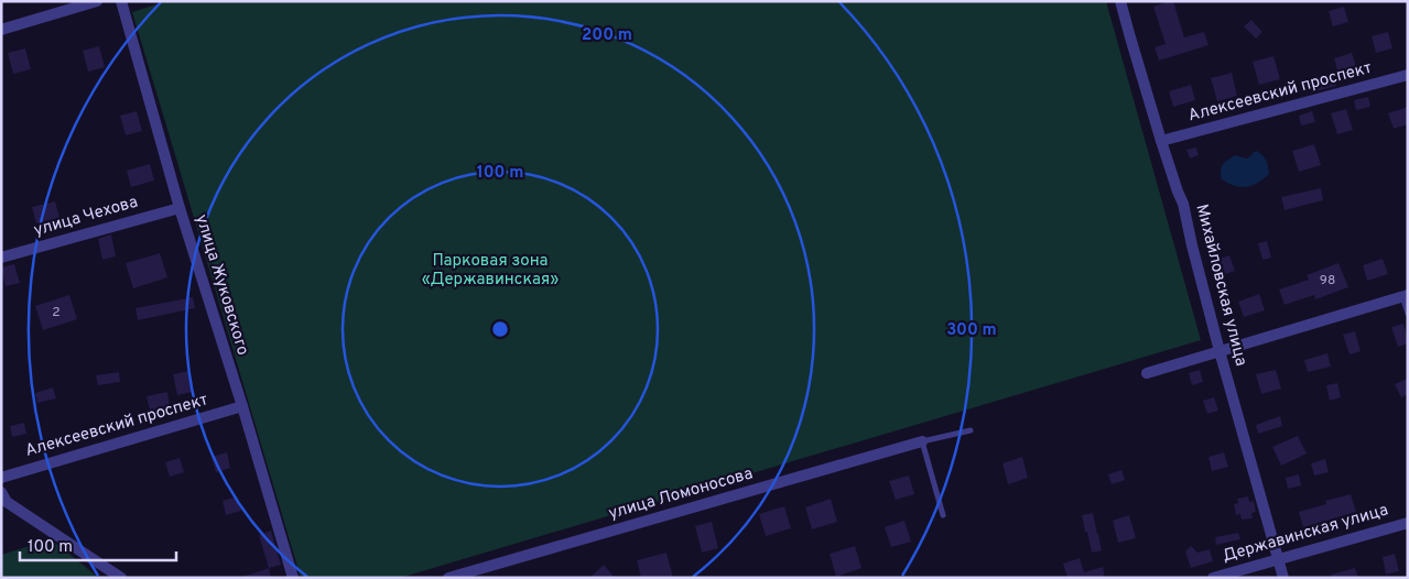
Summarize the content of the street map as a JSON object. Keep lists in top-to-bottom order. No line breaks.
{"streets":{"street":["Алексеевский проспект","улица Чехова","улица Жуковского","Михайловская улица","улица Ломоносова","Державинская улица"]},"crossings":[["Алексеевский проспект","улица Жуковского"],["Алексеевский проспект","Михайловская улица"],["улица Чехова","улица Жуковского"],["Михайловская улица","Державинская улица"]],"parks":["Парковая зона «Державинская»"],"house_numbers":["98","2"],"scale_bar":"100 m","rings":["200 m","100 m","300 m"]}
